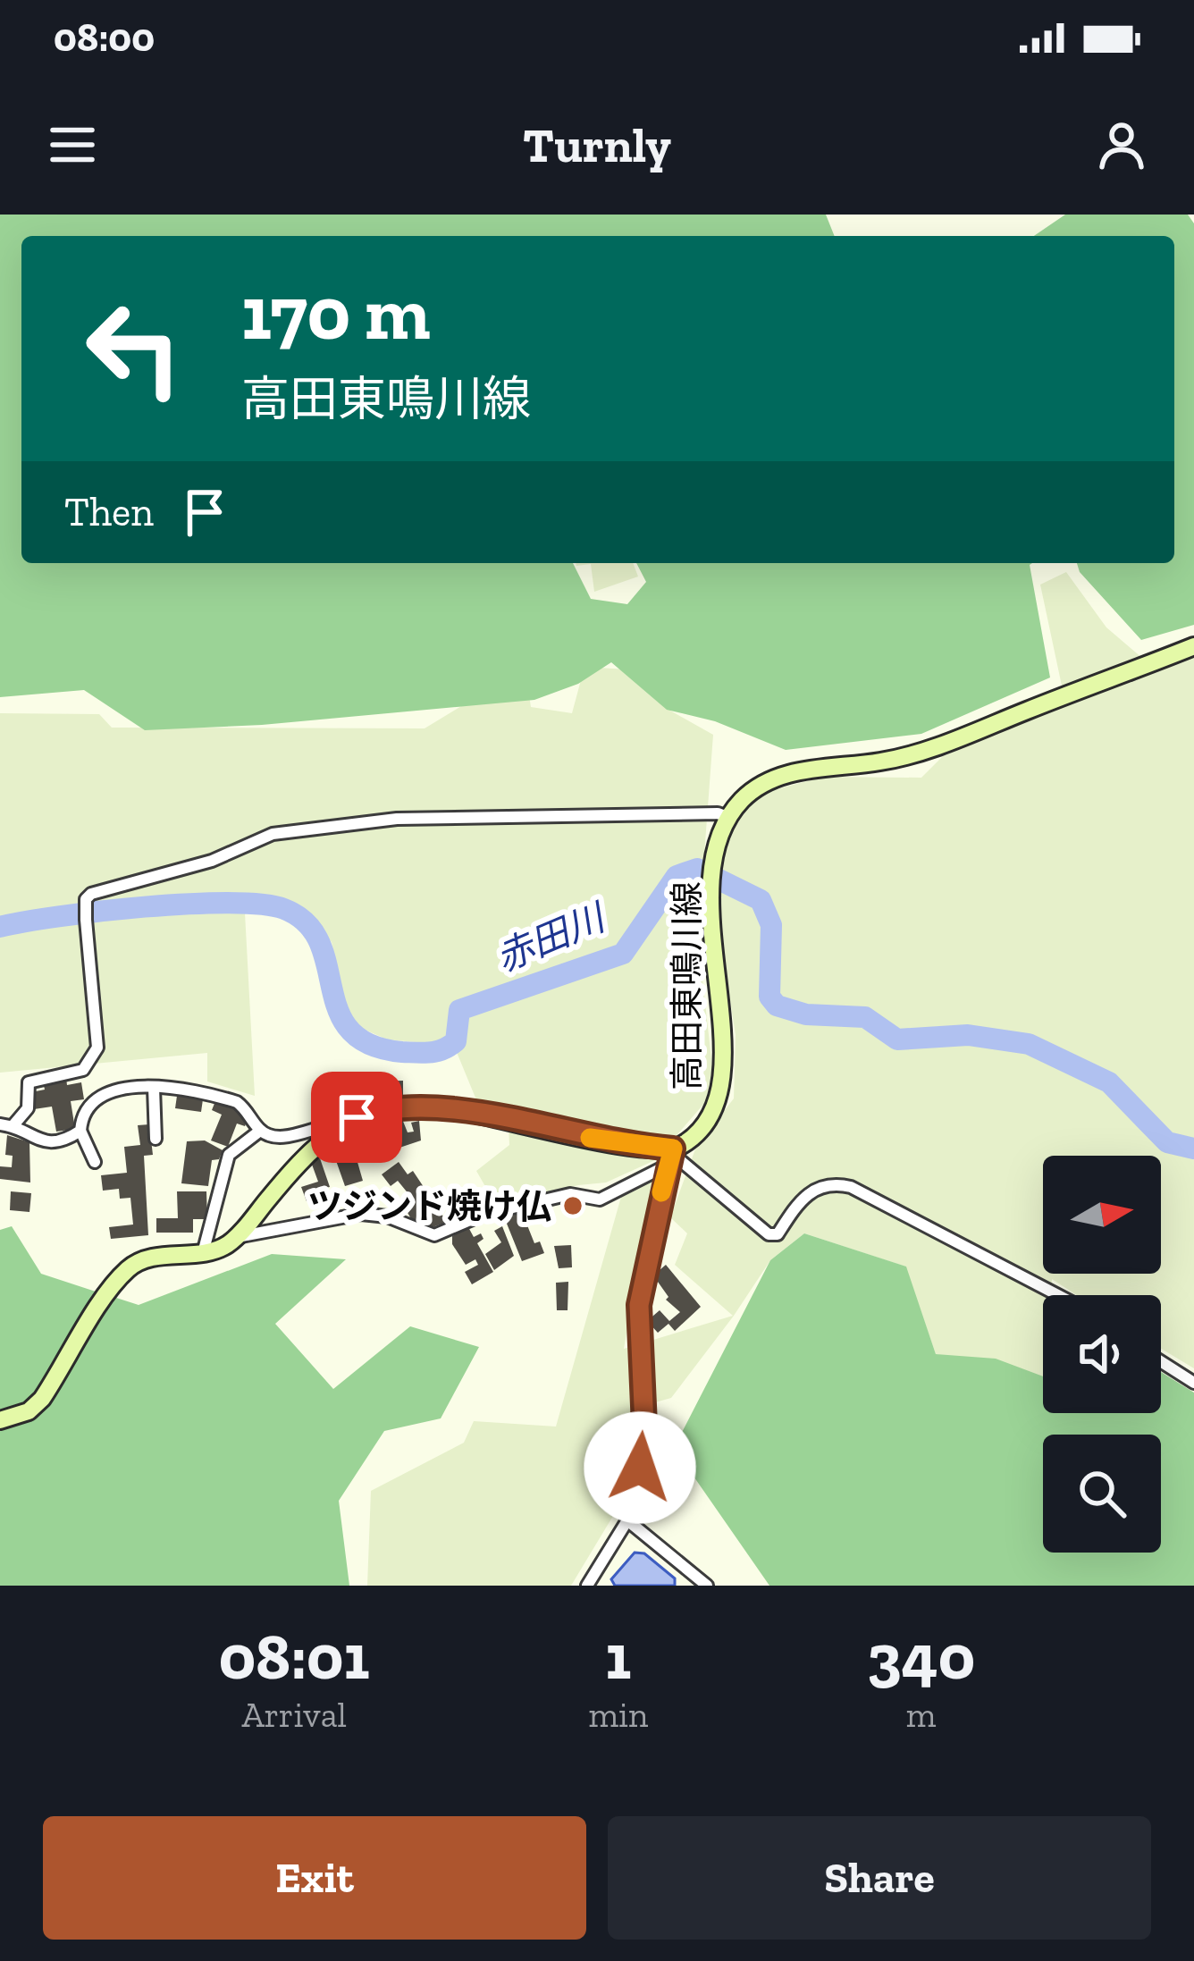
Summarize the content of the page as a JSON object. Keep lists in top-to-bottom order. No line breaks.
{"streets":{"main road":["高田東鳴川線"]},"water":["赤田川"],"places":["ツジンド焼け仏"],"north":"right","page":{"status":"08:00","header":"Turnly","turn":["170 m","高田東鳴川線"],"then":"Then","eta":["08:01","Arrival","1","min","340","m"],"buttons":["Exit","Share"]}}
